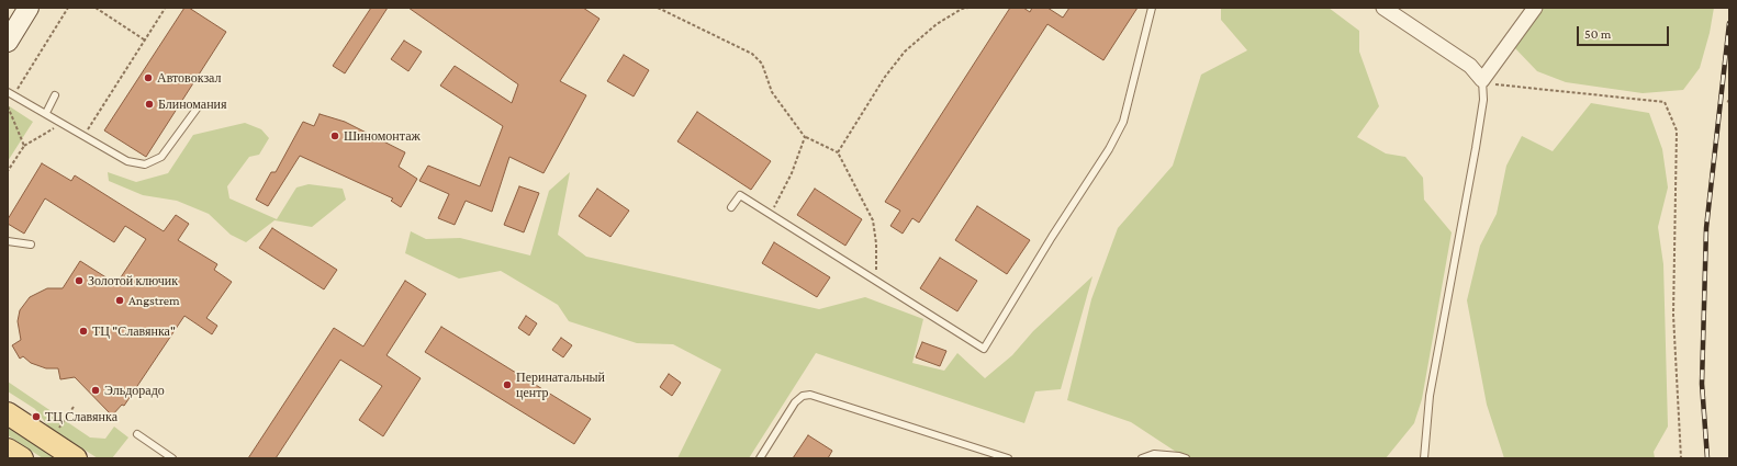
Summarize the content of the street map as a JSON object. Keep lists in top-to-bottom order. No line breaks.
{"places":["Автовокзал","Блиномания","Шиномонтаж","Золотой ключик","Angstrem","ТЦ \"Славянка\"","Перинатальный центр","Эльдорадо","ТЦ Славянка"],"scale_bar":"50 m"}
